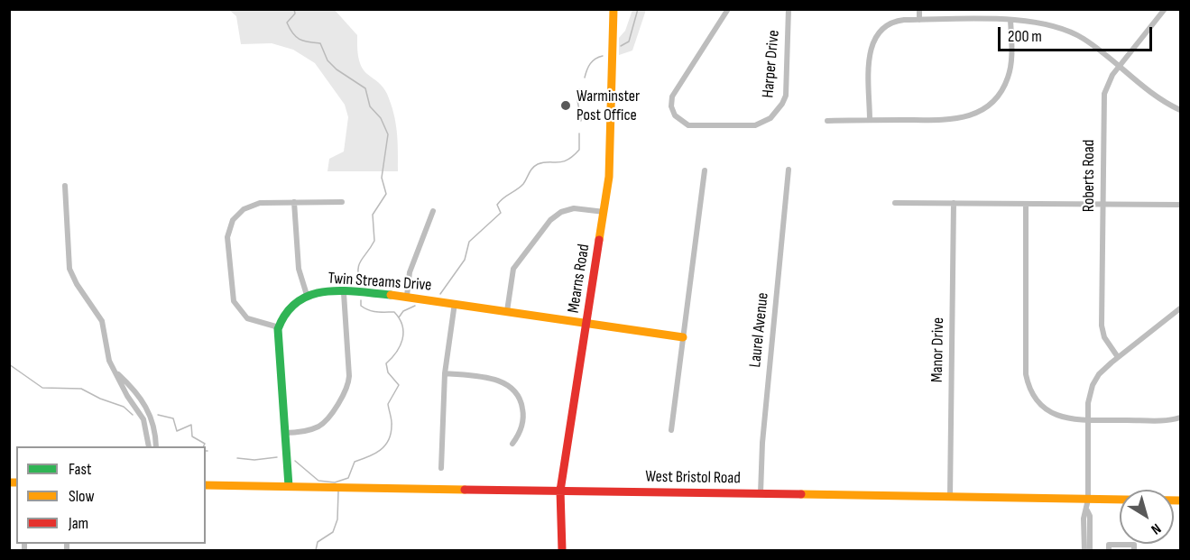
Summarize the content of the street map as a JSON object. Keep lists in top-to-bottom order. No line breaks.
{"streets":{"street":["Harper Drive","Roberts Road","Mearns Road","Twin Streams Drive","Laurel Avenue","Manor Drive","West Bristol Road"]},"crossings":[["Mearns Road","Twin Streams Drive"],["Mearns Road","West Bristol Road"],["Laurel Avenue","West Bristol Road"],["Manor Drive","West Bristol Road"]],"places":["Warminster Post Office"],"legend":["Fast","Slow","Jam"],"scale_bar":"200 m","north":"bottom right"}
